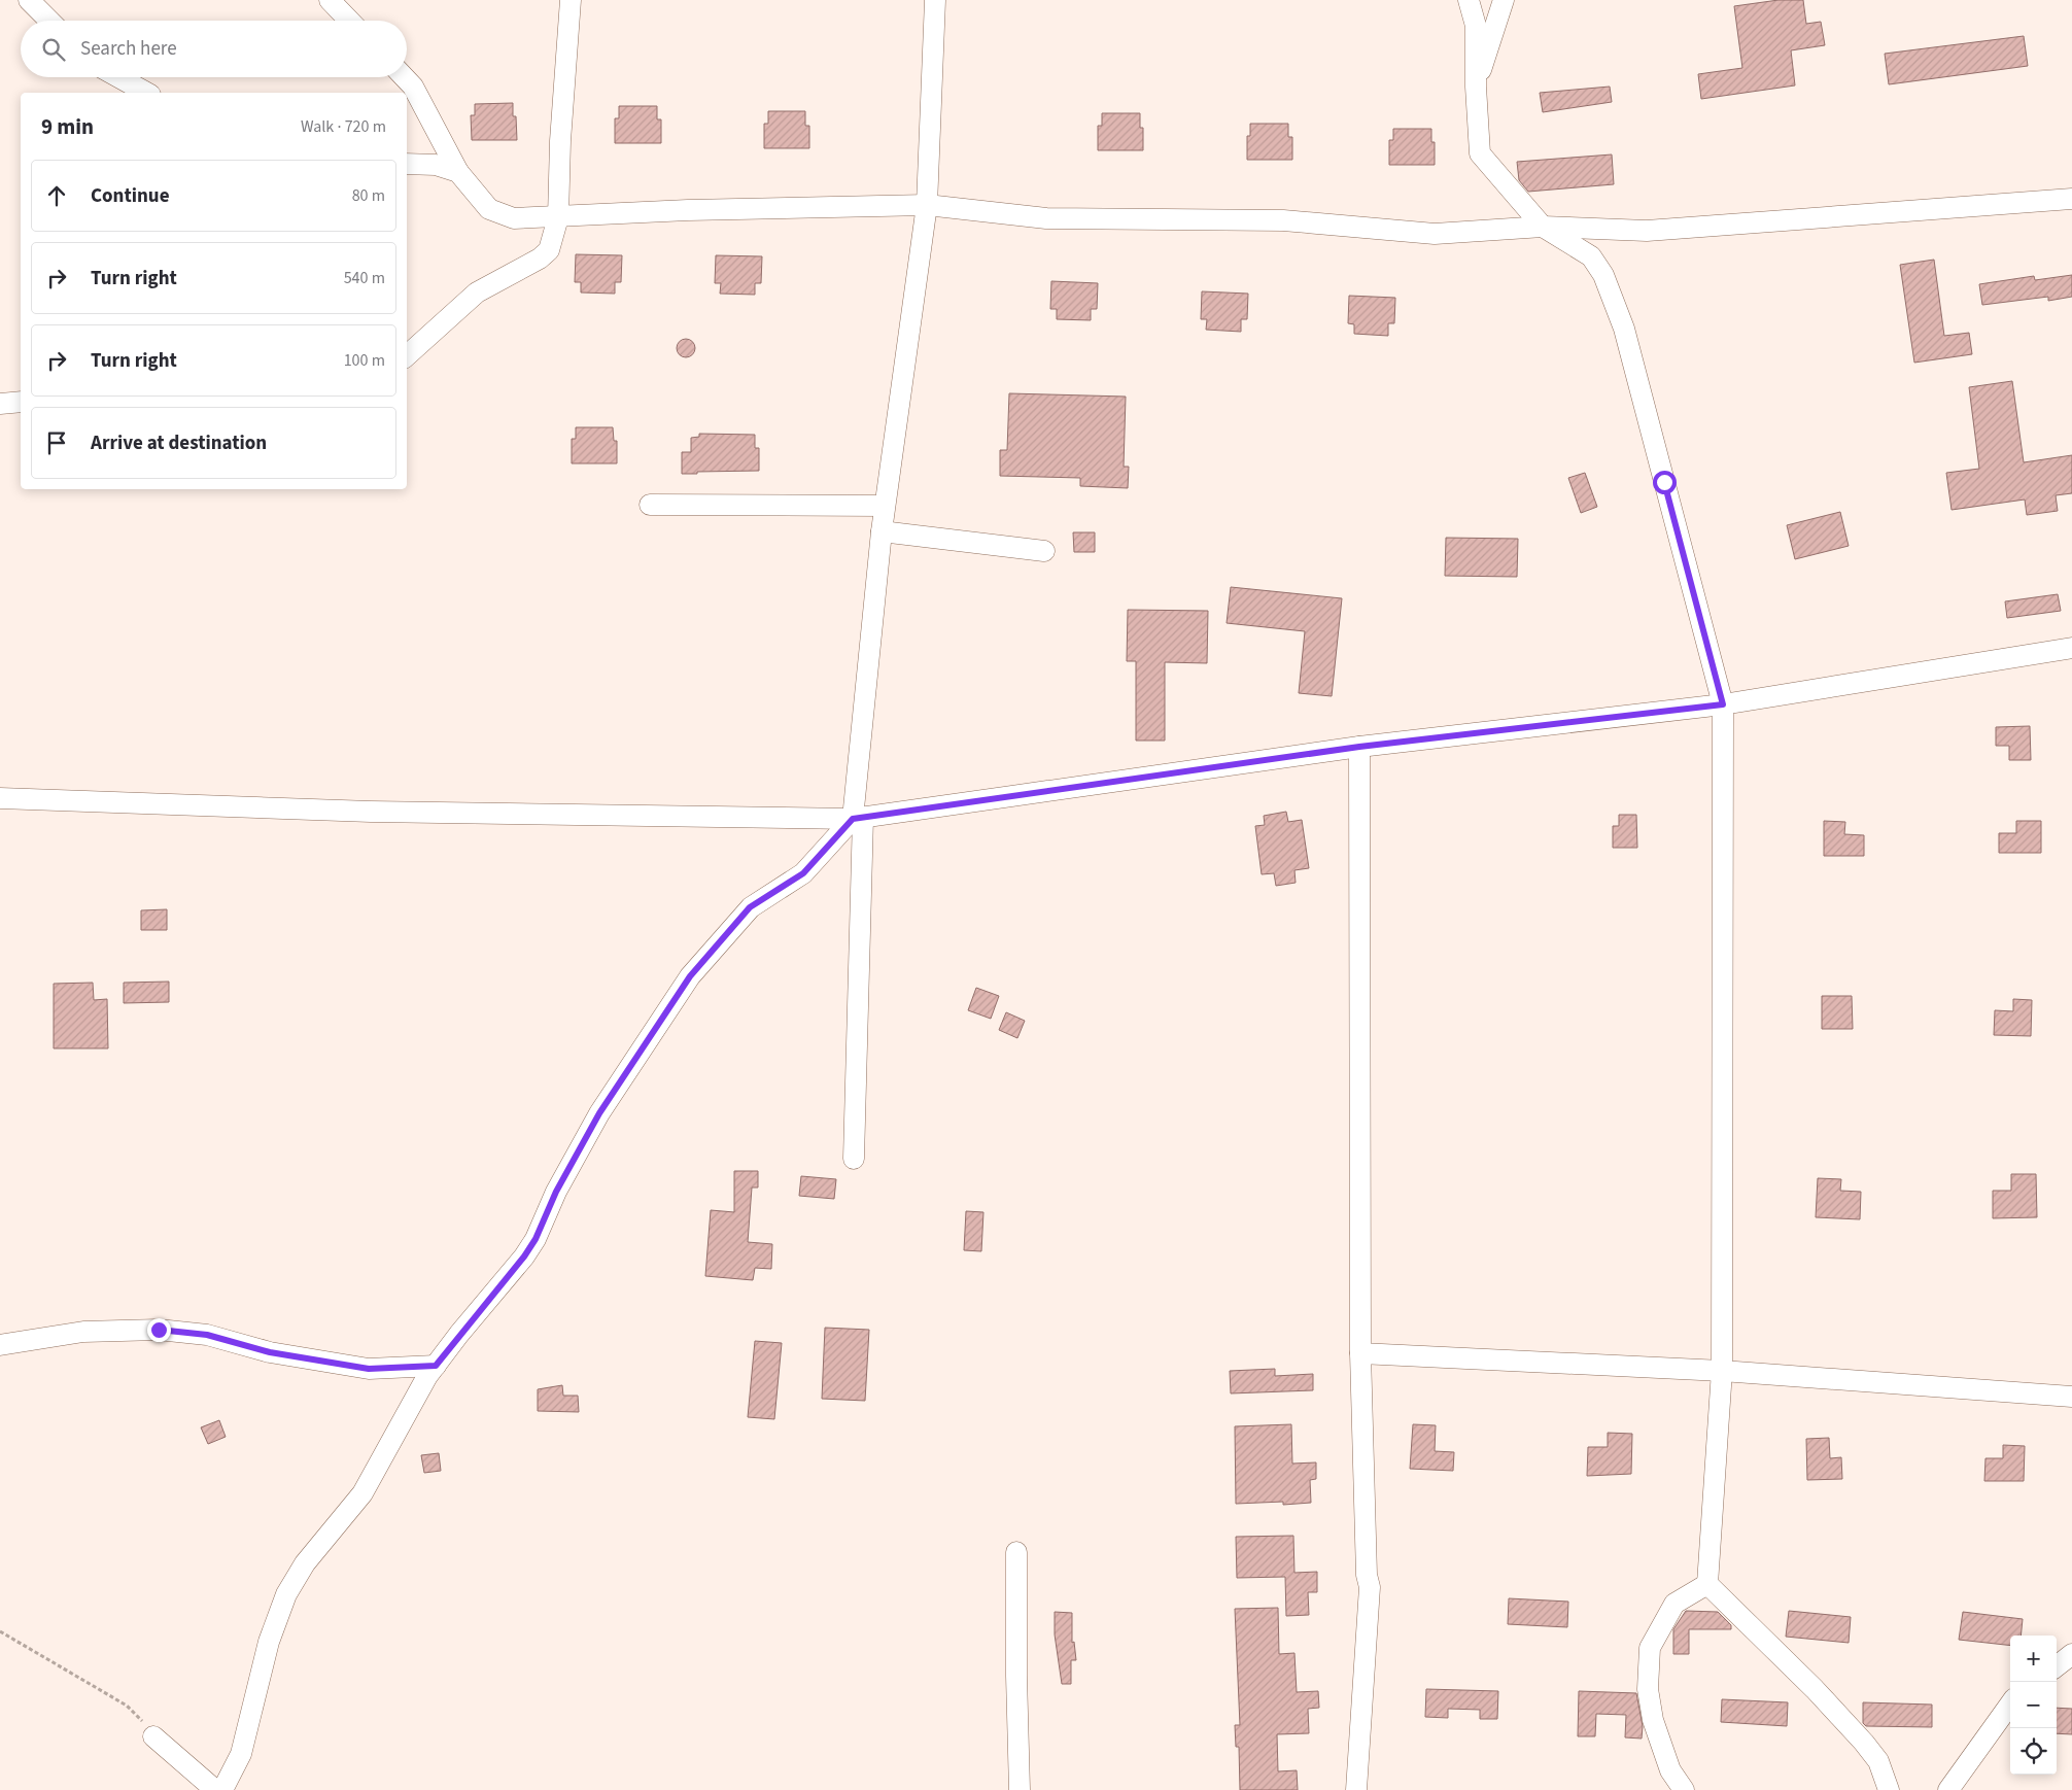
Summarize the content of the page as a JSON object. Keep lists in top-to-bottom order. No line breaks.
{"page":{"search":"Search here","heading":["9 min","Walk · 720 m"],"list":[["Continue","80 m"],["Turn right","540 m"],["Turn right","100 m"],"Arrive at destination"],"map_buttons":["+","−"]}}
